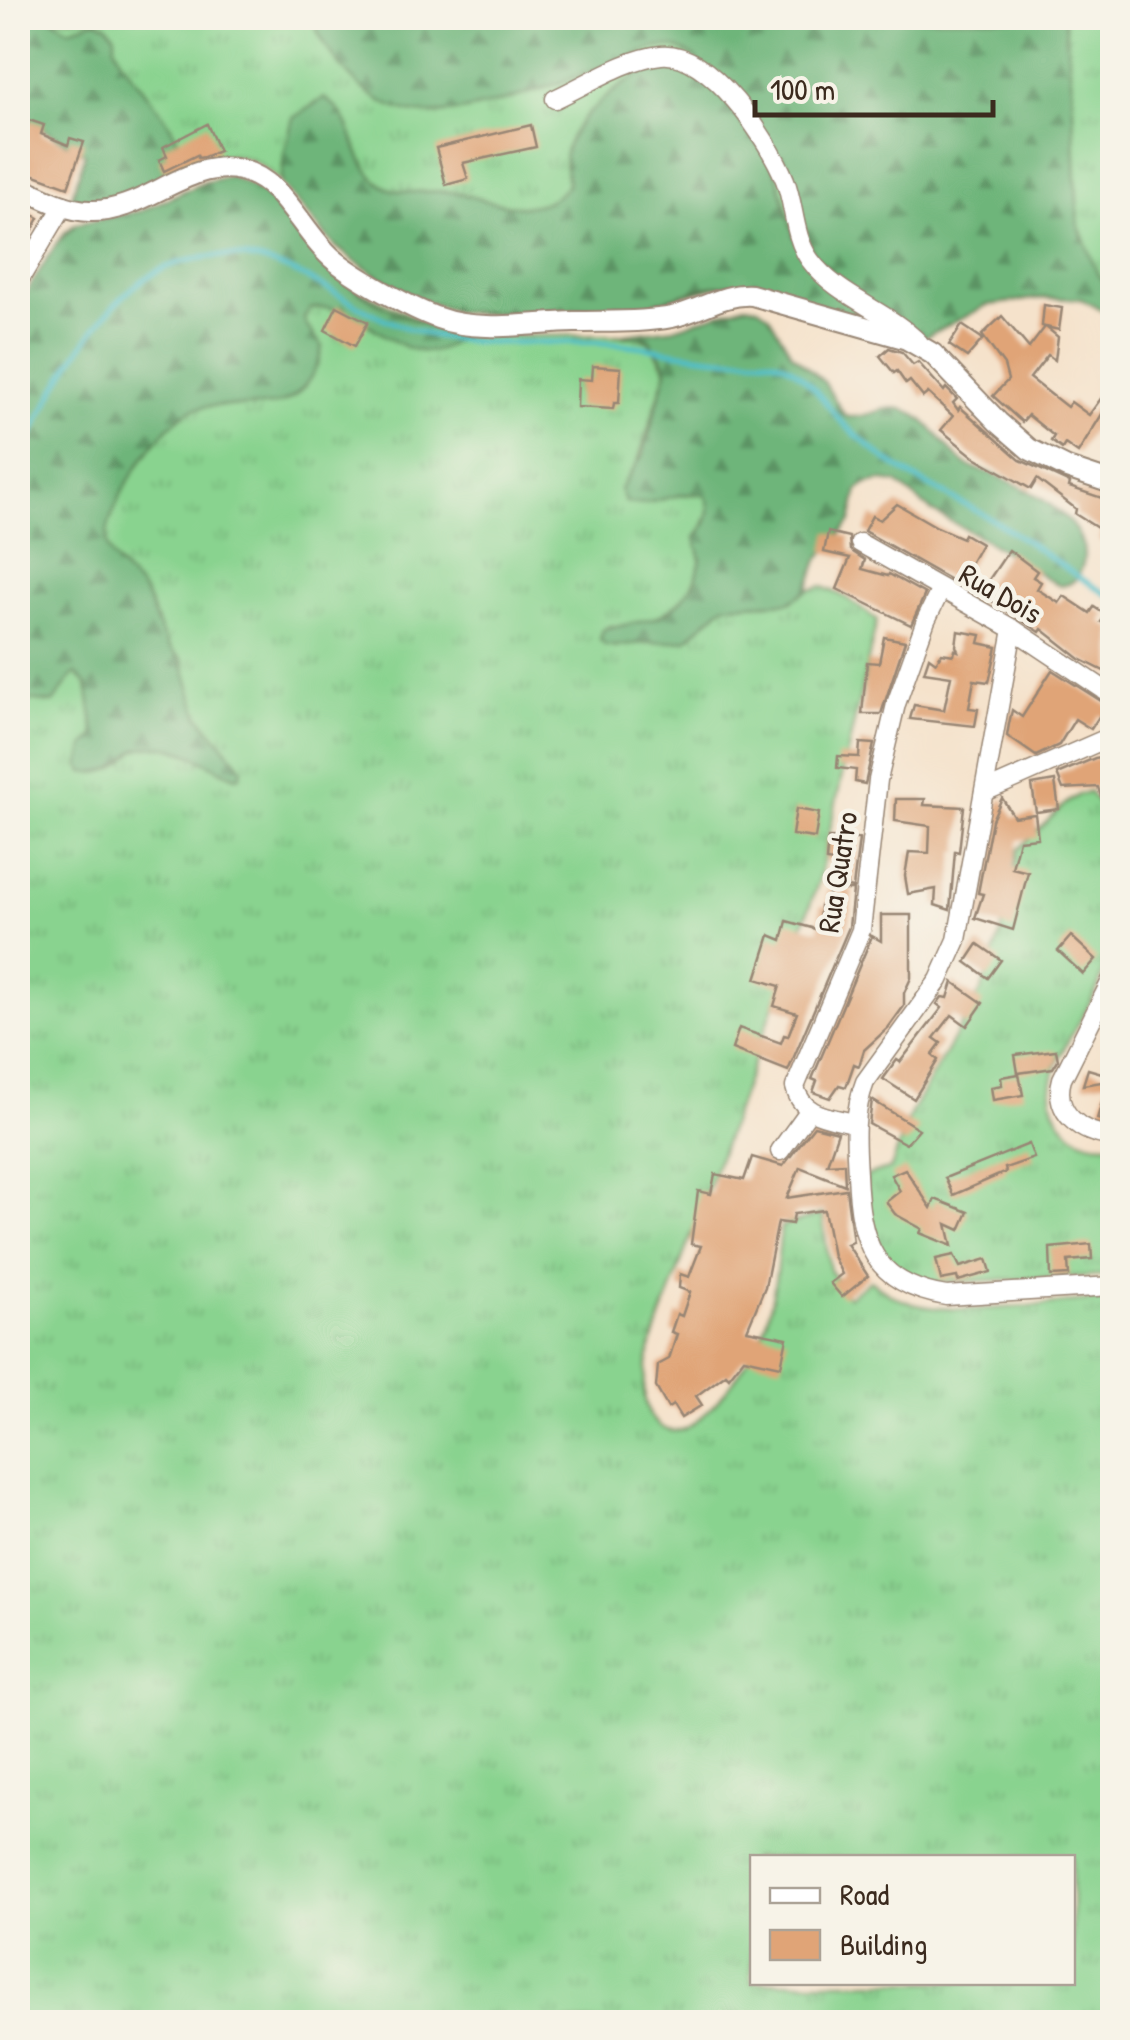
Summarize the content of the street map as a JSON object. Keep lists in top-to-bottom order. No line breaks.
{"streets":{"street":["Rua Dois","Rua Quatro"]},"crossings":[["Rua Dois","Rua Quatro"]],"legend":["Road","Building"],"scale_bar":"100 m"}
